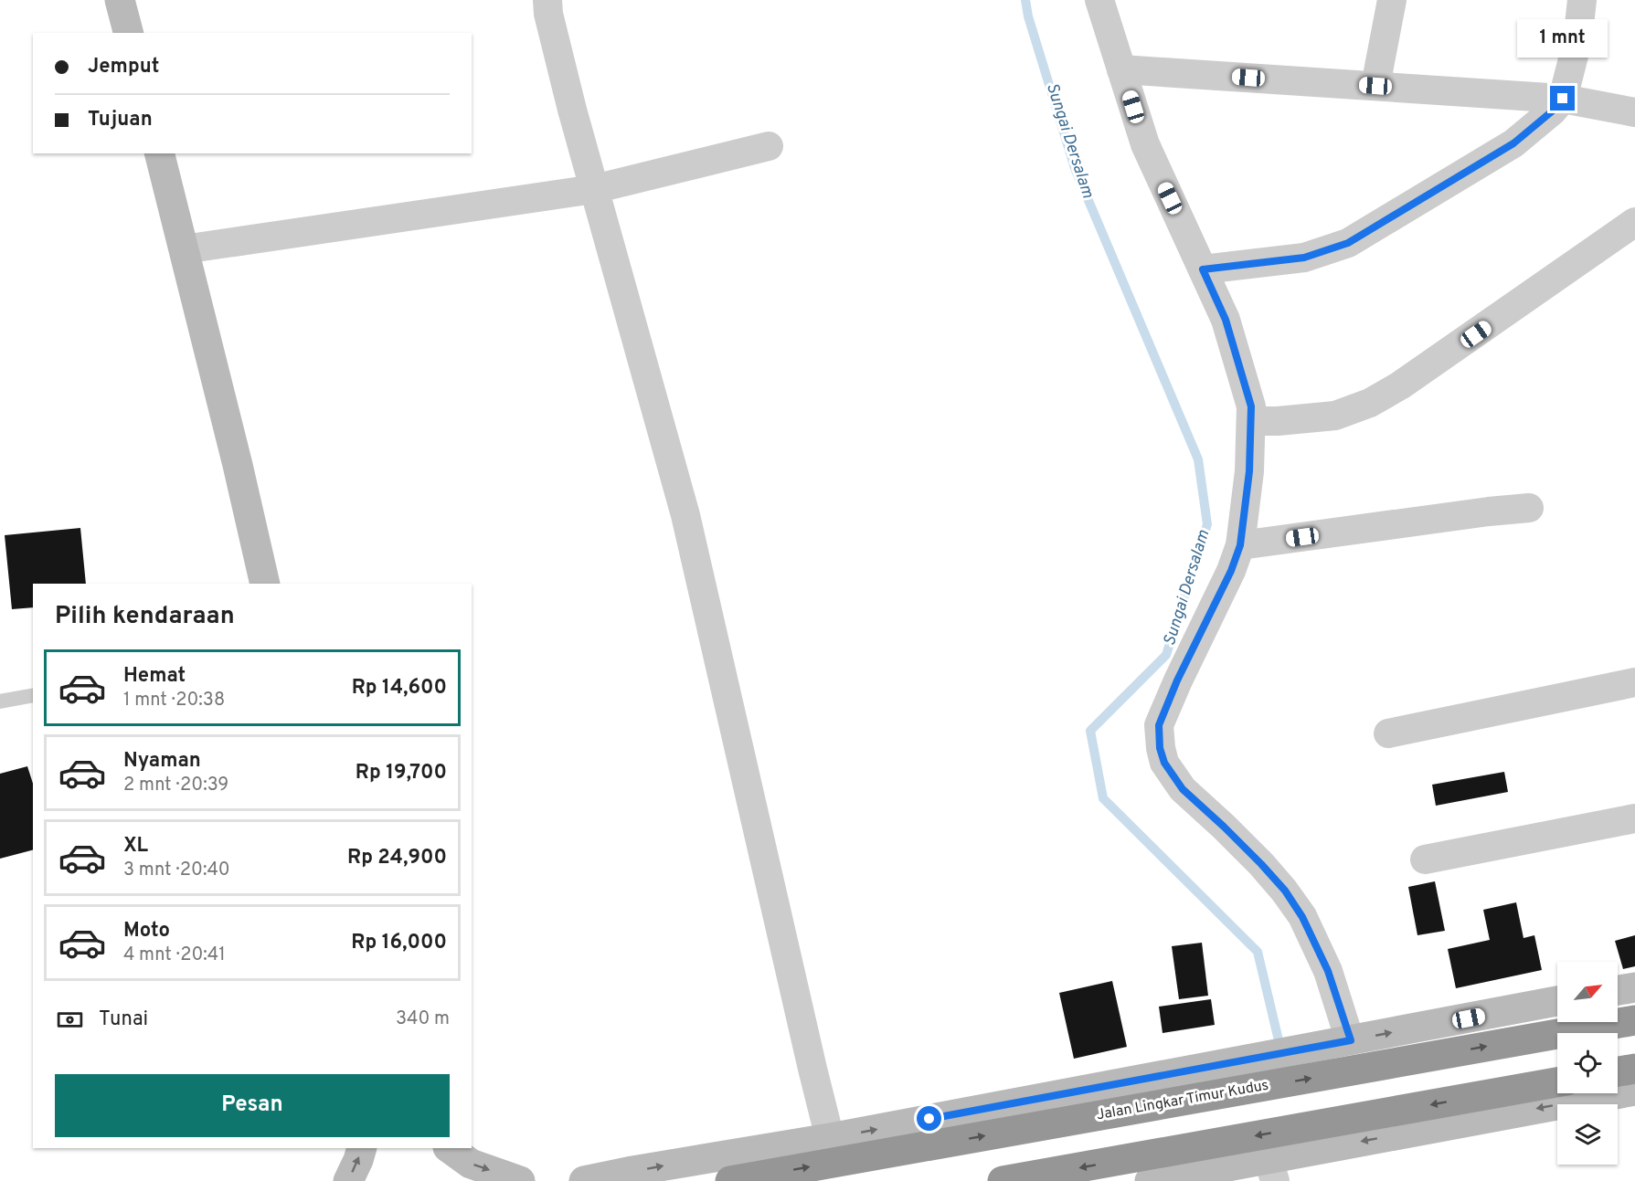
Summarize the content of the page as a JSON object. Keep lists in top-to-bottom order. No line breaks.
{"streets":{"highway":["Jalan Lingkar Timur Kudus"]},"water":["Sungai Dersalam"],"north":"top right","page":{"bubble":"1 mnt","banner":["Jemput","Tujuan"],"heading":"Pilih kendaraan","list":[{"name":"Hemat","note":"1 mnt · 20:38","value":"Rp 14,600"},{"name":"Nyaman","note":"2 mnt · 20:39","value":"Rp 19,700"},{"name":"XL","note":"3 mnt · 20:40","value":"Rp 24,900"},{"name":"Moto","note":"4 mnt · 20:41","value":"Rp 16,000"}],"pay":["Tunai","340 m"],"buttons":"Pesan"}}
